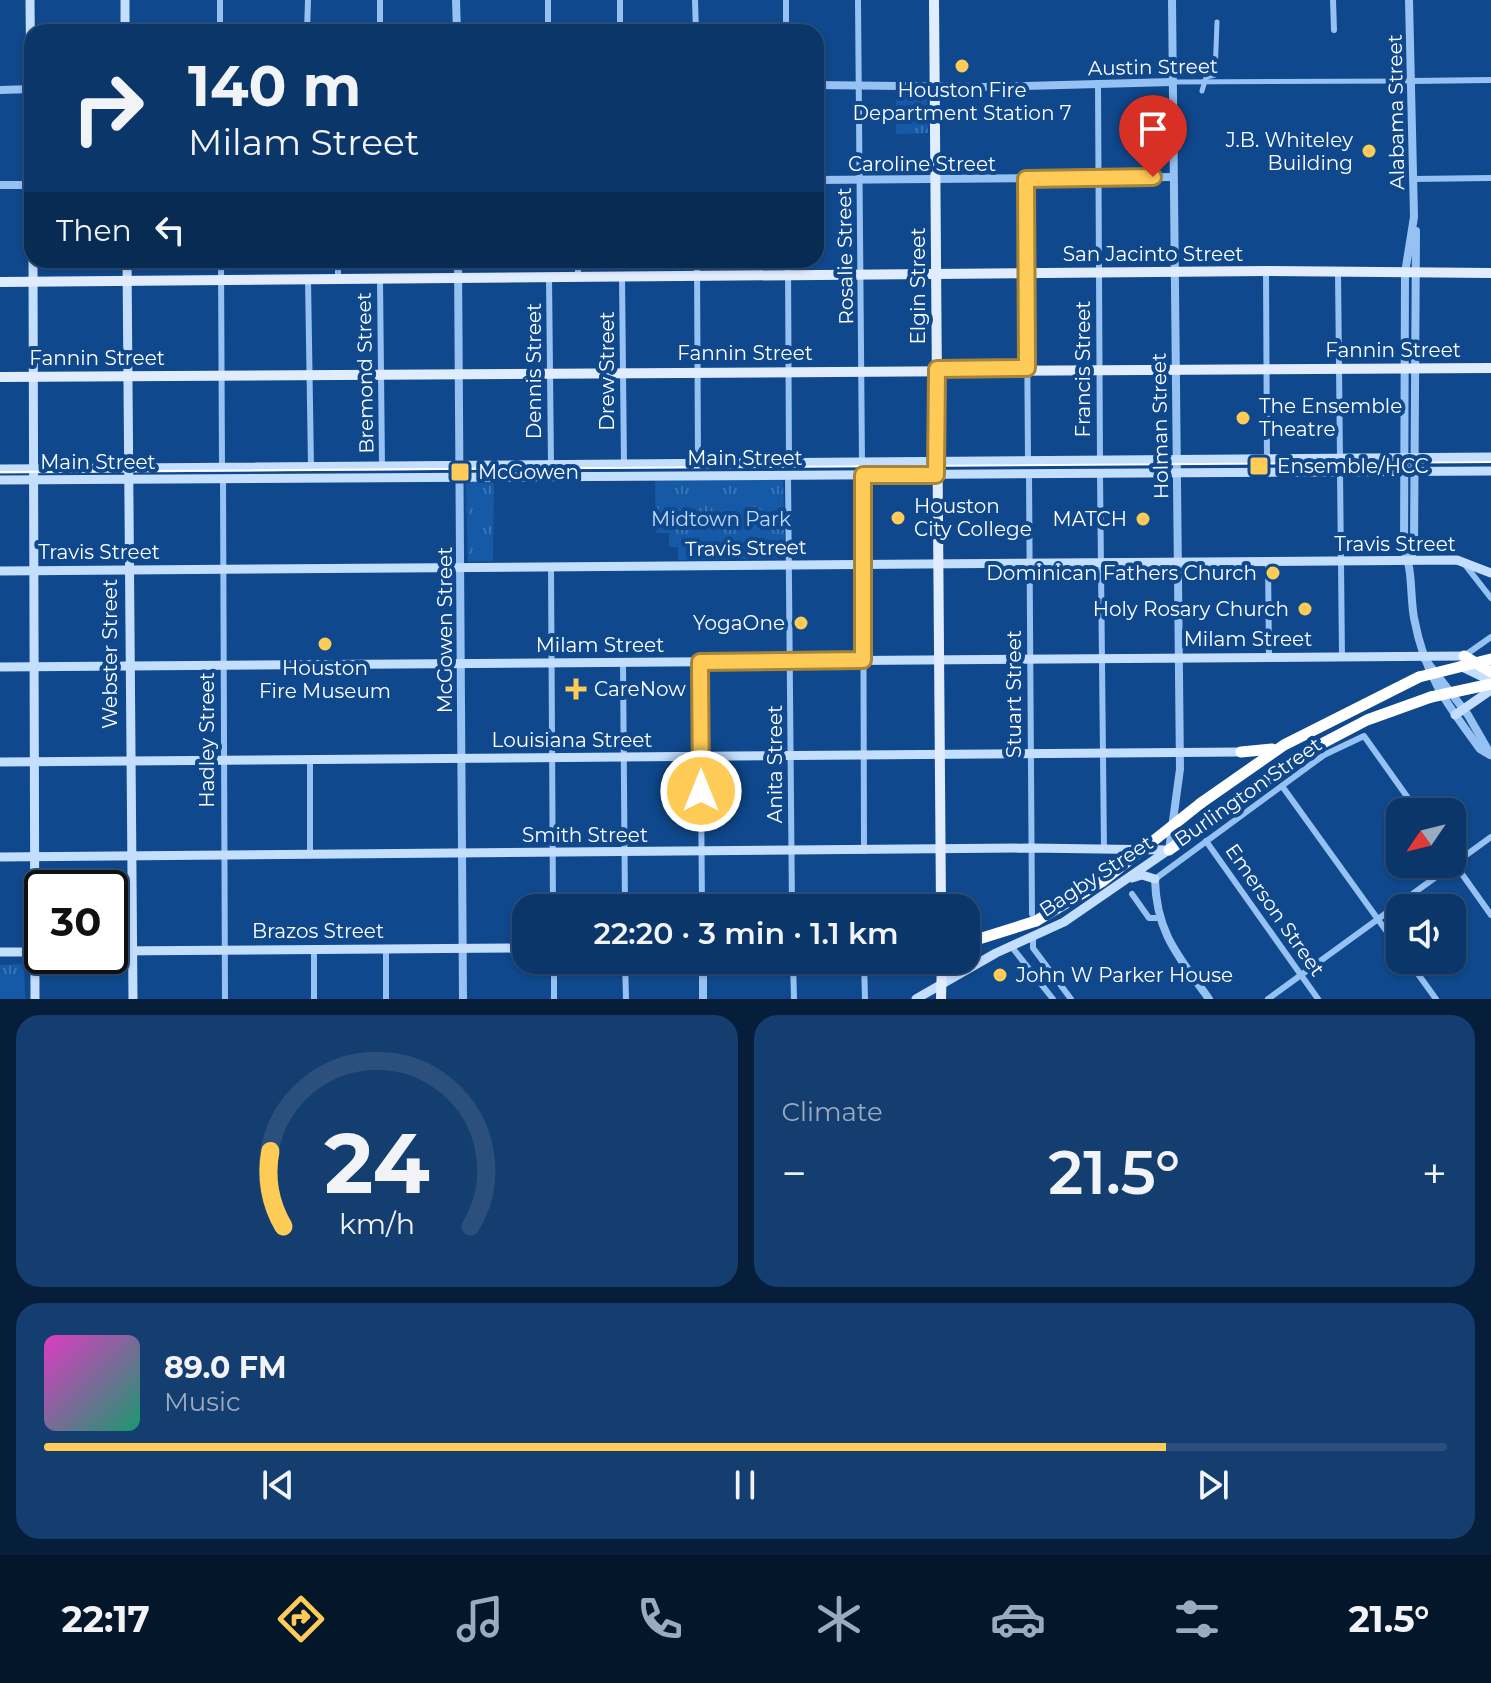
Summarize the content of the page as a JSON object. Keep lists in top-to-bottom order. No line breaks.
{"streets":{"main road":["San Jacinto Street","Elgin Street","Fannin Street","Main Street","Travis Street","Milam Street","Webster Street","Louisiana Street","Smith Street","Bagby Street","Brazos Street"],"street":["Austin Street","Alabama Street","Caroline Street","Rosalie Street","Francis Street","Dennis Street","Drew Street","Bremond Street","Holman Street","McGowen Street","Stuart Street","Hadley Street","Anita Street","Burlington Street","Emerson Street"]},"crossings":[["Austin Street","Alabama Street"],["Austin Street","Rosalie Street"],["Austin Street","Elgin Street"],["Austin Street","Francis Street"],["Austin Street","Holman Street"],["Alabama Street","San Jacinto Street"],["Alabama Street","Fannin Street"],["Alabama Street","Main Street"],["Alabama Street","Travis Street"],["Alabama Street","Milam Street"],["Caroline Street","Rosalie Street"],["Caroline Street","Elgin Street"],["Caroline Street","Francis Street"],["Caroline Street","Holman Street"],["San Jacinto Street","Rosalie Street"],["San Jacinto Street","Elgin Street"],["San Jacinto Street","Francis Street"],["San Jacinto Street","Dennis Street"],["San Jacinto Street","Drew Street"],["San Jacinto Street","Bremond Street"],["San Jacinto Street","Holman Street"],["San Jacinto Street","McGowen Street"],["San Jacinto Street","Webster Street"],["Rosalie Street","Fannin Street"],["Rosalie Street","Main Street"],["Elgin Street","Fannin Street"],["Elgin Street","Main Street"],["Elgin Street","Travis Street"],["Elgin Street","Milam Street"],["Elgin Street","Louisiana Street"],["Elgin Street","Smith Street"],["Fannin Street","Francis Street"],["Fannin Street","Dennis Street"],["Fannin Street","Drew Street"],["Fannin Street","Bremond Street"],["Fannin Street","Holman Street"],["Fannin Street","McGowen Street"],["Fannin Street","Webster Street"],["Francis Street","Main Street"],["Dennis Street","Main Street"],["Drew Street","Main Street"],["Bremond Street","Main Street"],["Holman Street","Main Street"],["Holman Street","Travis Street"],["Holman Street","Milam Street"],["Holman Street","Louisiana Street"],["Holman Street","Smith Street"],["Holman Street","Bagby Street"],["Main Street","McGowen Street"],["Main Street","Webster Street"],["Main Street","Stuart Street"],["Main Street","Hadley Street"],["Main Street","Anita Street"],["Travis Street","McGowen Street"],["Travis Street","Webster Street"],["Travis Street","Stuart Street"],["Travis Street","Hadley Street"],["Travis Street","Anita Street"],["McGowen Street","Milam Street"],["McGowen Street","Louisiana Street"],["McGowen Street","Smith Street"],["McGowen Street","Brazos Street"],["Milam Street","Webster Street"],["Milam Street","Stuart Street"],["Milam Street","Hadley Street"],["Milam Street","Anita Street"],["Webster Street","Louisiana Street"],["Webster Street","Smith Street"],["Webster Street","Brazos Street"],["Stuart Street","Louisiana Street"],["Stuart Street","Smith Street"],["Hadley Street","Louisiana Street"],["Hadley Street","Smith Street"],["Hadley Street","Brazos Street"],["Louisiana Street","Anita Street"],["Anita Street","Smith Street"],["Burlington Street","Emerson Street"],["Smith Street","Bagby Street"]],"parks":["Midtown Park"],"places":{"other":["Houston Fire Department Station 7","J.B. Whiteley Building","The Ensemble Theatre","Houston City College","MATCH","Dominican Fathers Church","Holy Rosary Church","YogaOne","Houston Fire Museum","John W Parker House"],"transit":["Ensemble/HCC","McGowen"],"health":["CareNow"]},"north":"bottom left","page":{"turn":["140 m","Milam Street"],"then":"Then","limit":"30","trip":"22:20 · 3 min · 1.1 km","tile":"Climate","heat":["−","21.5°","+"],"song":["89.0 FM","Music"],"tabs":["22:17","21.5°"],"gauge":["24","km/h"]}}
